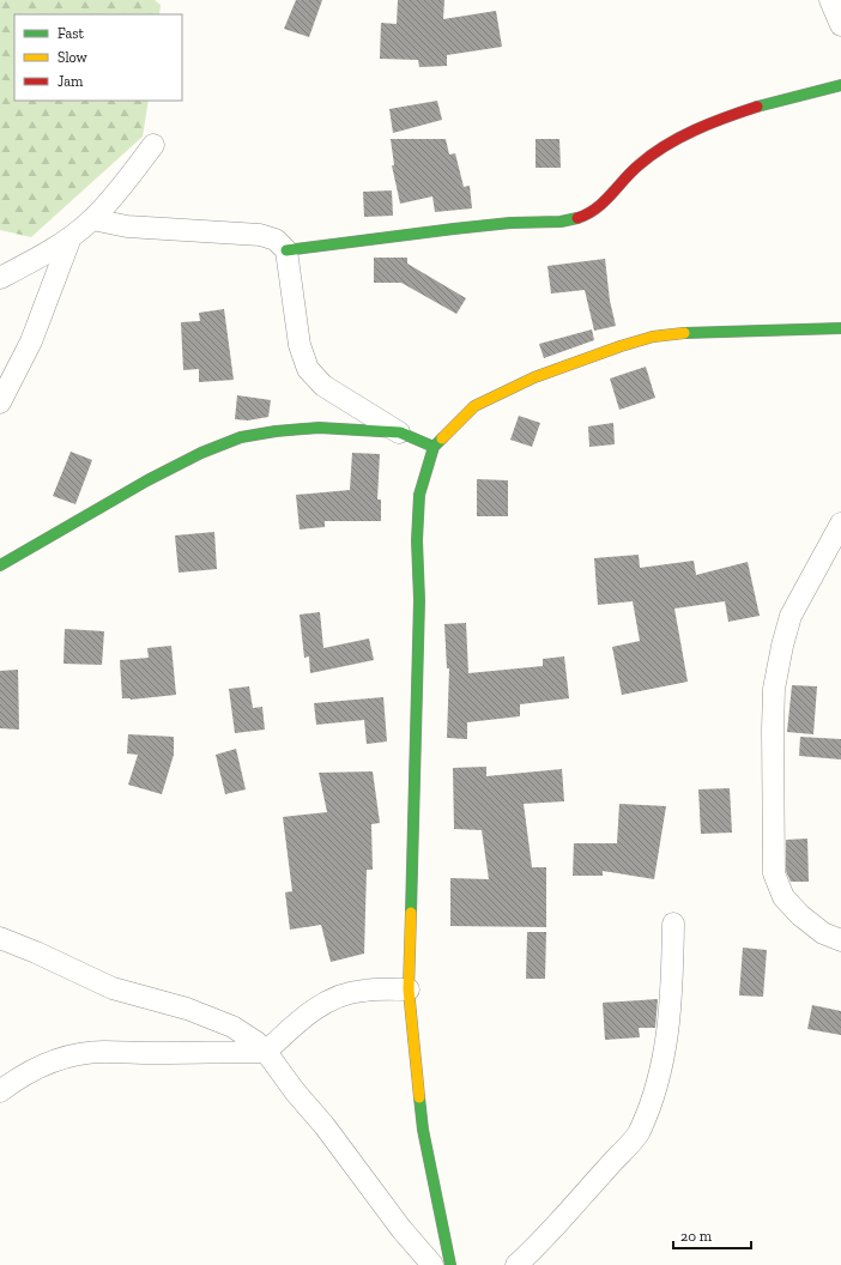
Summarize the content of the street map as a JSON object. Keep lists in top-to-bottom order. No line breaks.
{"legend":["Fast","Slow","Jam"],"scale_bar":"20 m"}
